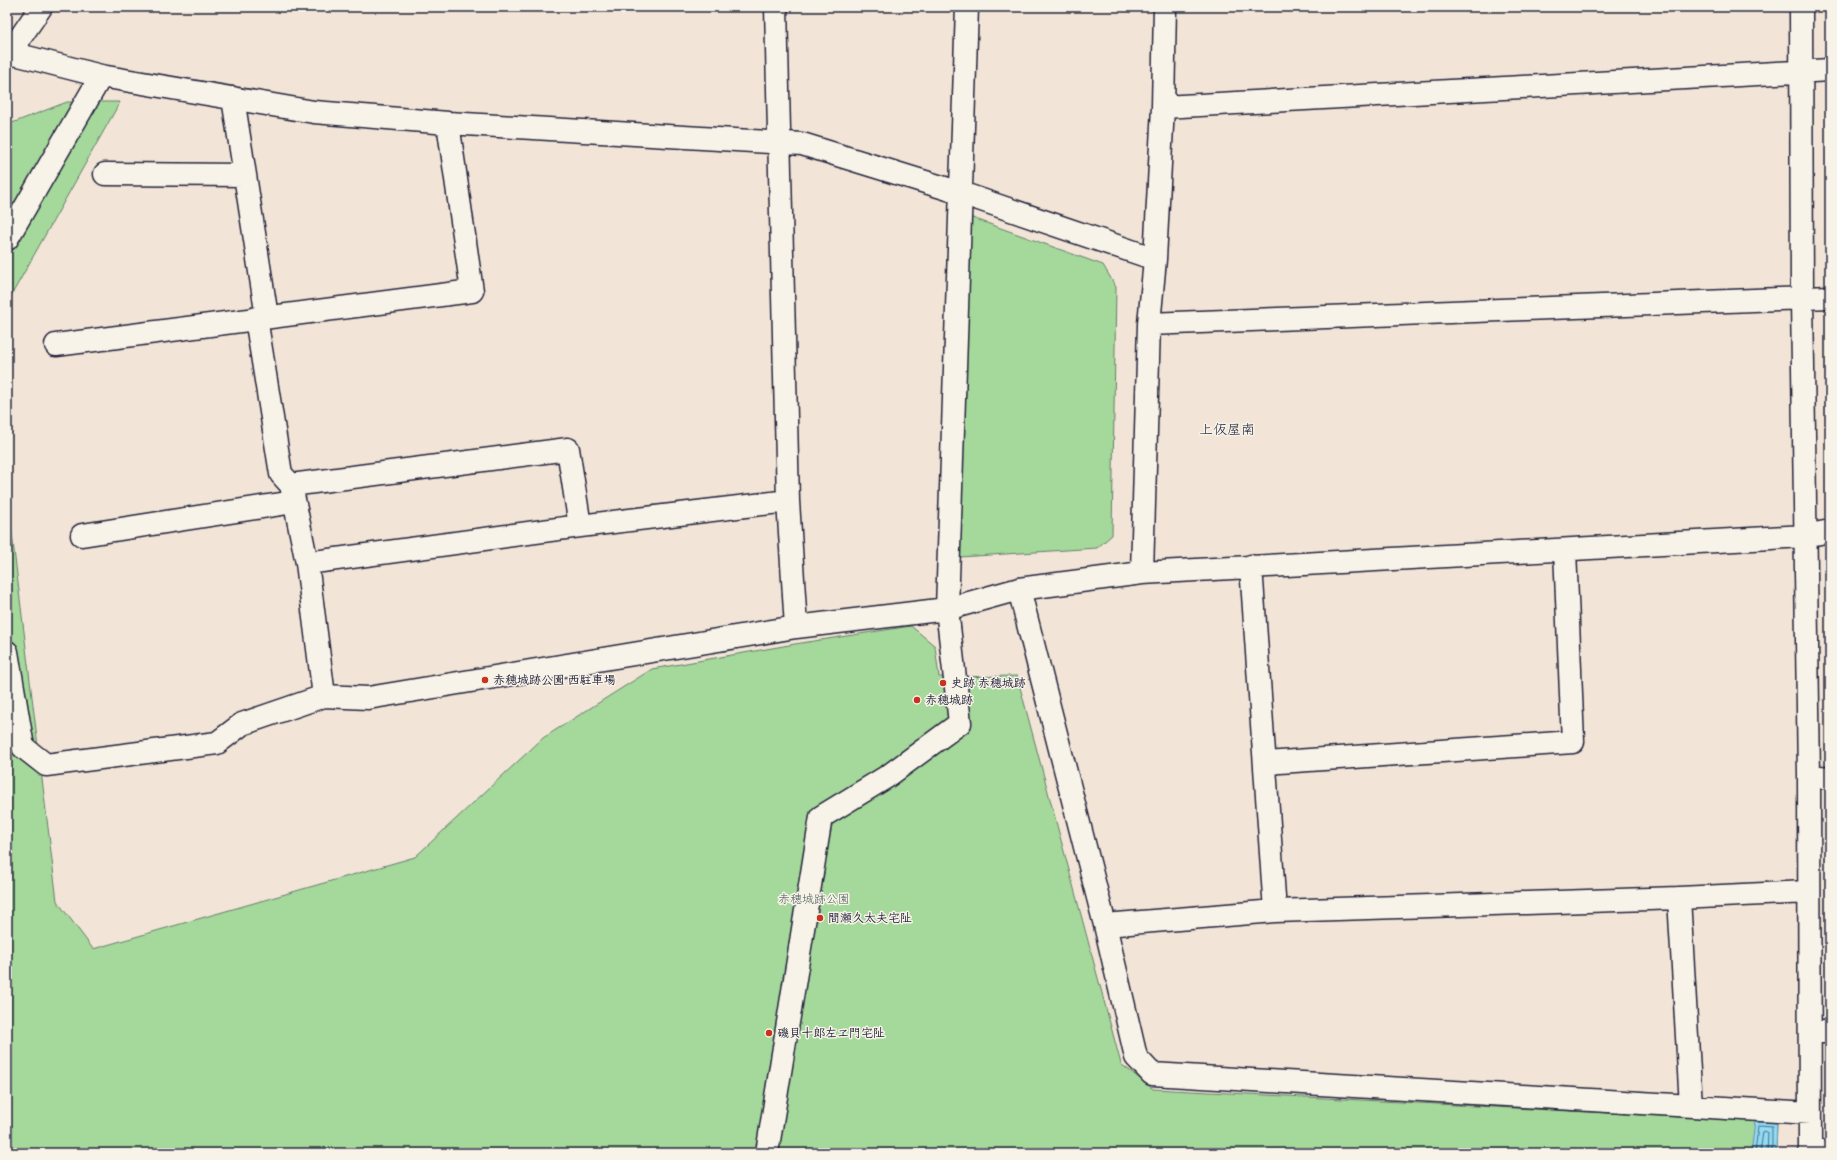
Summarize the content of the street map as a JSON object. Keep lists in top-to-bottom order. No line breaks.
{"districts":["上仮屋南"],"parks":["赤穂城跡公園"],"places":["赤穂城跡公園 西駐車場","史跡 赤穂城跡","赤穂城跡","間瀬久太夫宅阯","磯貝十郎左ヱ門宅阯"]}
